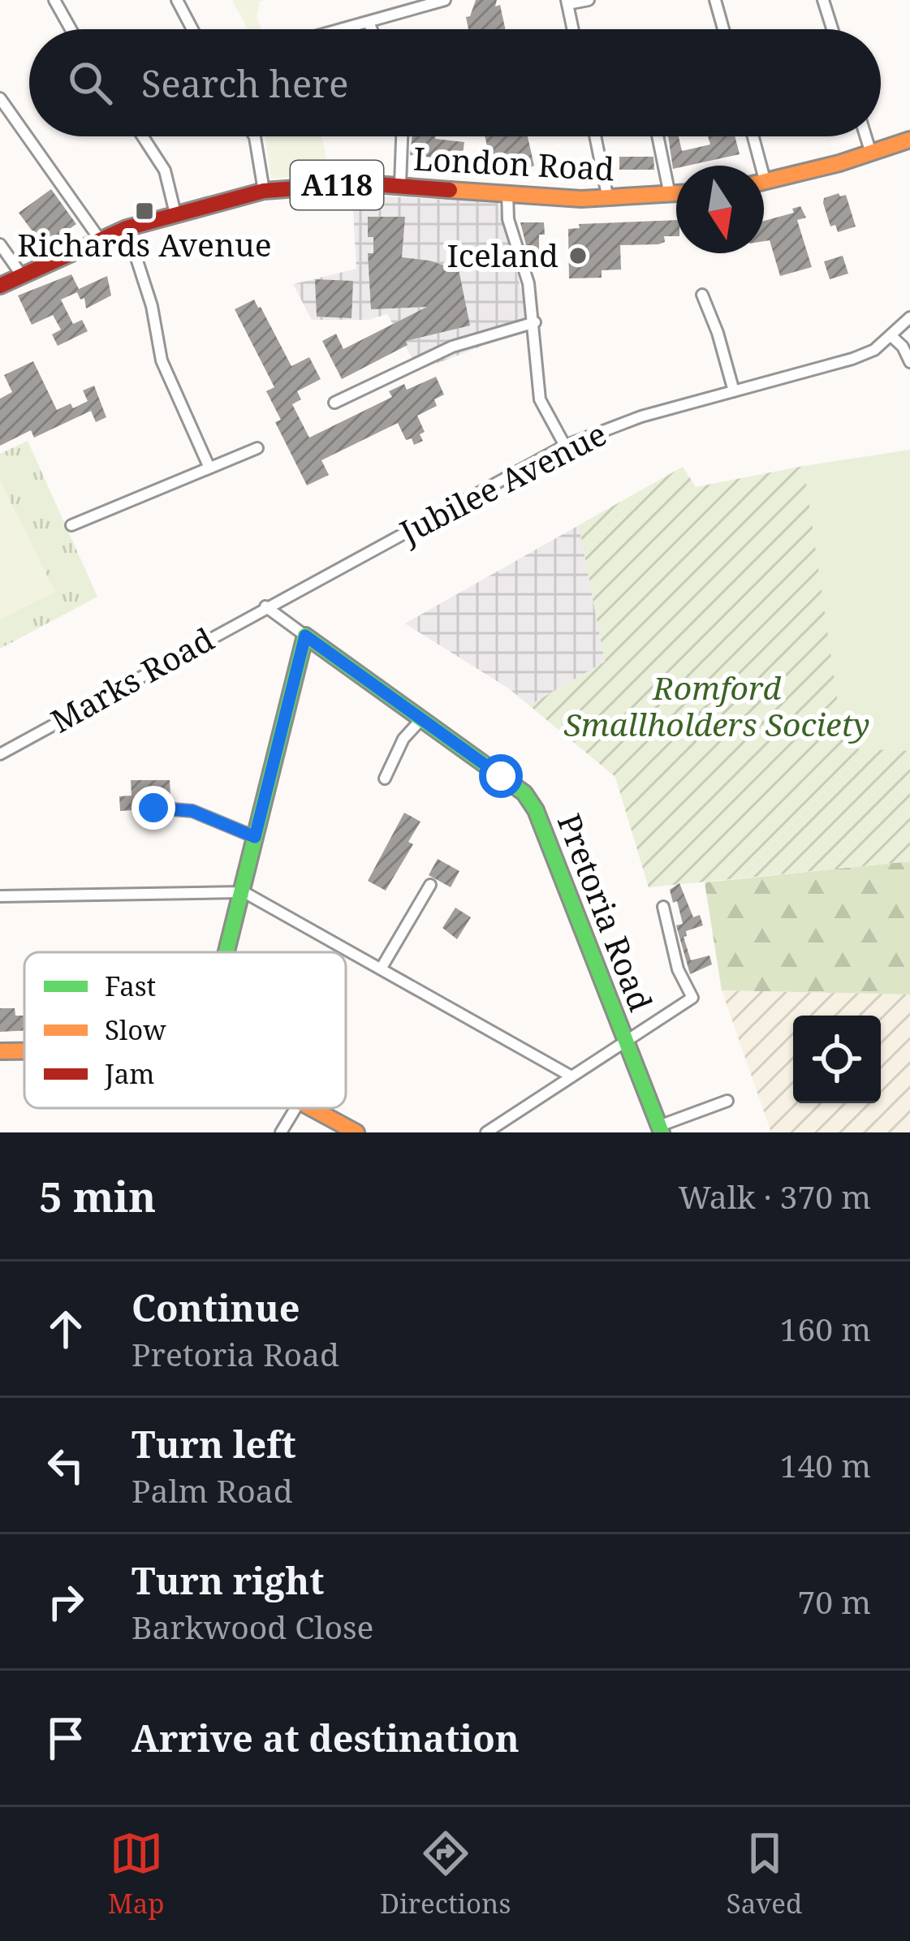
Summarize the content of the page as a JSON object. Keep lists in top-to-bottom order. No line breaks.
{"streets":{"street":["London Road","A118","Jubilee Avenue","Marks Road","Pretoria Road"]},"crossings":[["Jubilee Avenue","Marks Road"],["Jubilee Avenue","Pretoria Road"],["Marks Road","Pretoria Road"]],"parks":["Romford Smallholders Society"],"places":{"transit":["Richards Avenue"],"other":["Iceland"]},"legend":["Fast","Slow","Jam"],"north":"bottom","page":{"search":"Search here","heading":["5 min","Walk · 370 m"],"list":[["Continue","Pretoria Road","160 m"],["Turn left","Palm Road","140 m"],["Turn right","Barkwood Close","70 m"],"Arrive at destination"],"nav":["Map","Directions","Saved"]}}
